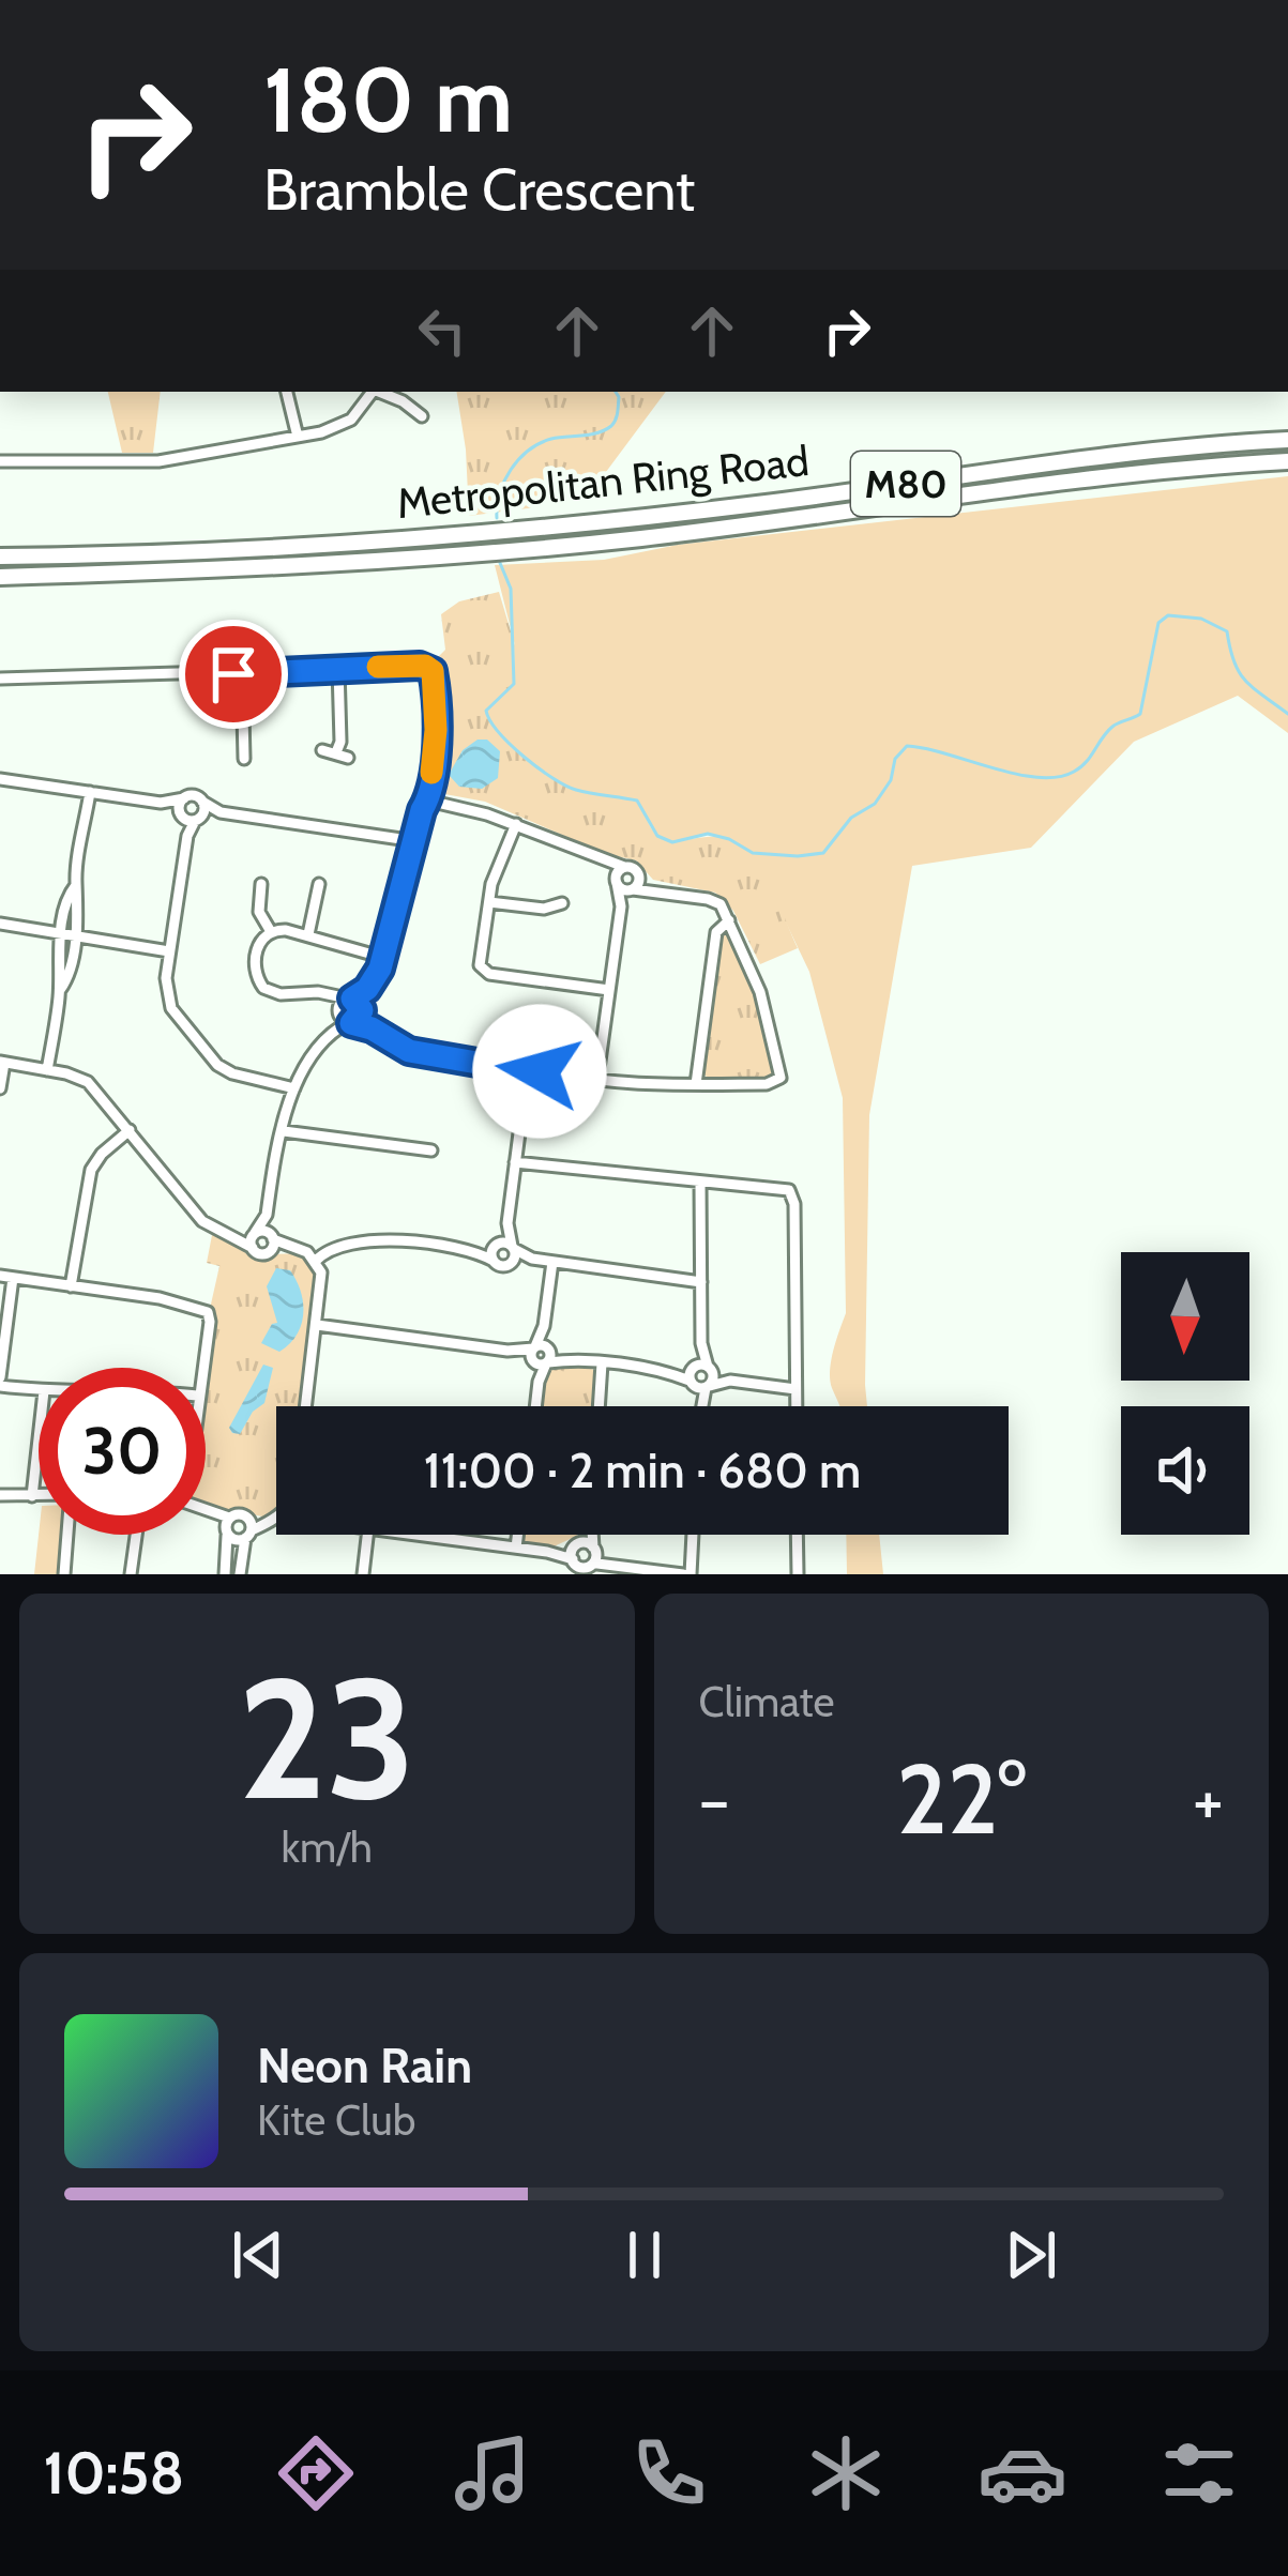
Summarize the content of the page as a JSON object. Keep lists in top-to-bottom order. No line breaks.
{"streets":{"highway":["Metropolitan Ring Road","M80"]},"north":"bottom","page":{"turn":["180 m","Bramble Crescent"],"limit":"30","trip":"11:00 · 2 min · 680 m","tile":[["23","km/h"],"Climate"],"heat":["−","22°","+"],"song":["Neon Rain","Kite Club"],"tabs":"10:58"}}
